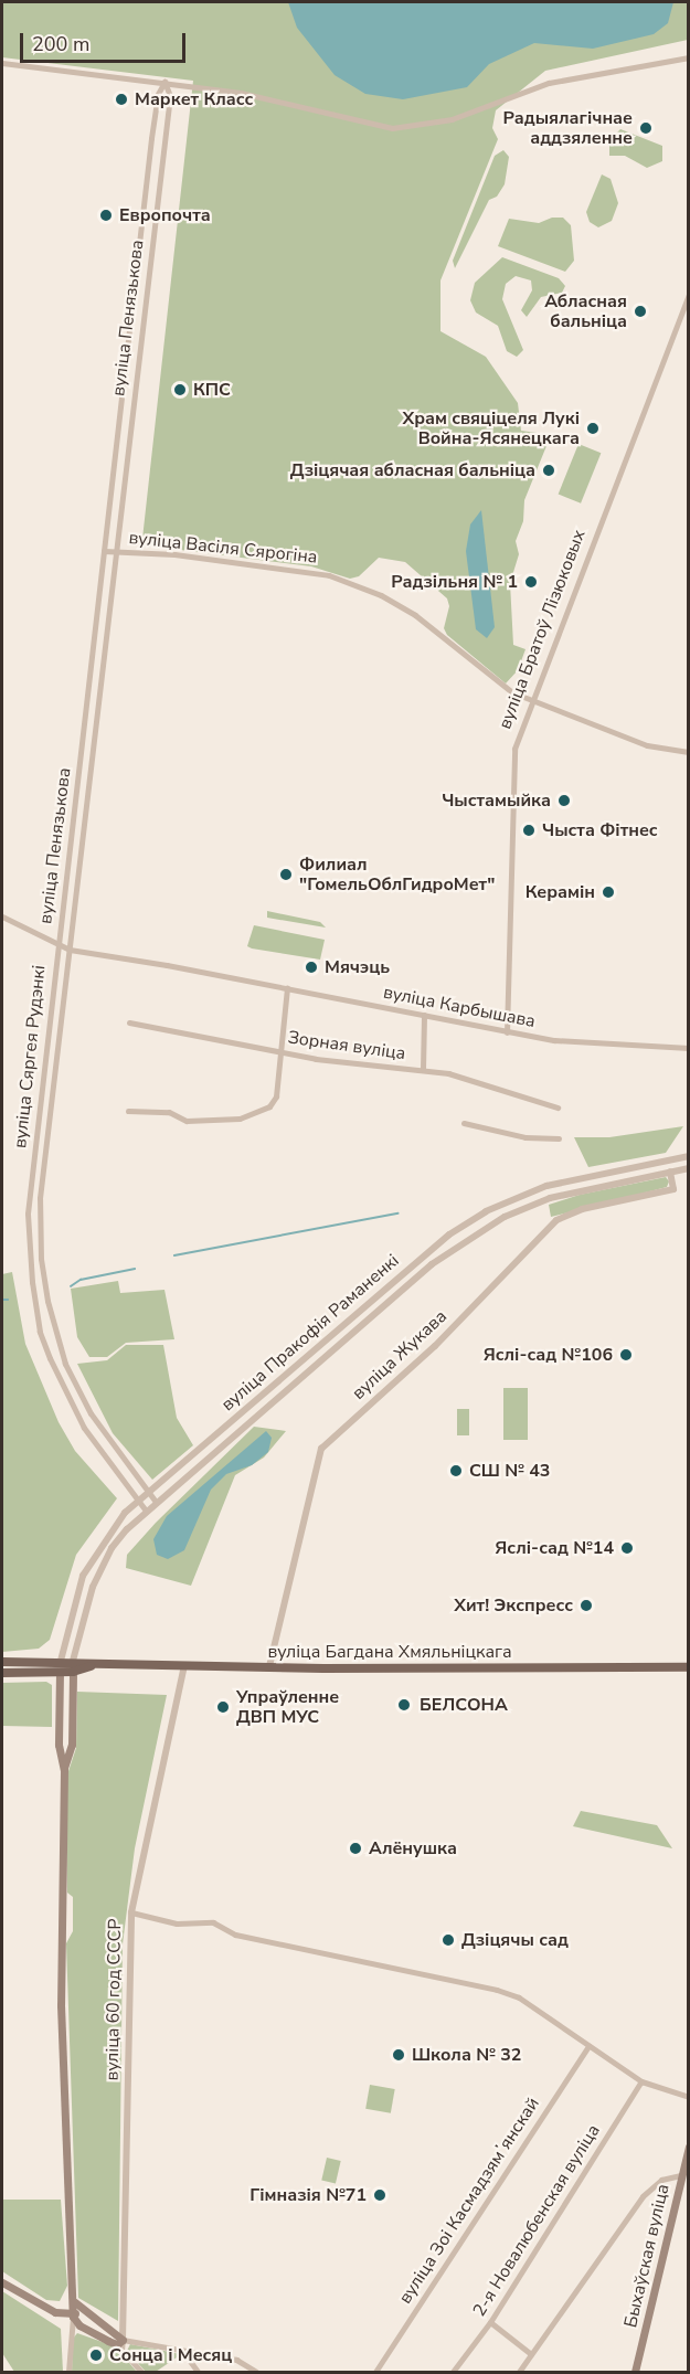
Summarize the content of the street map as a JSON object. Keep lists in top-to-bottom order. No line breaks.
{"streets":{"main road":["вуліца Багдана Хмяльніцкага","Быхаўская вуліца"],"street":["вуліца Пенязькова","вуліца Васіля Сярогіна","вуліца Братоў Лізюковых","вуліца Карбышава","Зорная вуліца","вуліца Сяргея Рудэнкі","вуліца Пракофія Раманенкі","вуліца Жукава","вуліца 60 год СССР","вуліца Зоі Касмадзямʼянскай","2-я Новалюбенская вуліца"]},"crossings":[["вуліца Пенязькова","вуліца Васіля Сярогіна"],["вуліца Пенязькова","вуліца Карбышава"],["вуліца Пенязькова","вуліца Сяргея Рудэнкі"],["вуліца Васіля Сярогіна","вуліца Братоў Лізюковых"],["вуліца Братоў Лізюковых","вуліца Карбышава"],["вуліца Карбышава","вуліца Сяргея Рудэнкі"],["вуліца Сяргея Рудэнкі","вуліца Пракофія Раманенкі"],["вуліца Пракофія Раманенкі","вуліца Жукава"],["вуліца Пракофія Раманенкі","вуліца Багдана Хмяльніцкага"],["вуліца Жукава","вуліца Багдана Хмяльніцкага"],["вуліца Багдана Хмяльніцкага","вуліца 60 год СССР"]],"places":["Маркет Класс","Радыялагічнае аддзяленне","Европочта","Абласная бальніца","КПС","Храм свяціцеля Лукі Война-Ясянецкага","Дзіцячая абласная бальніца","Радзільня № 1","Чыстамыйка","Чыста Фітнес","Филиал \"ГомельОблГидроМет\"","Керамін","Мячэць","Яслі-сад №106","СШ № 43","Яслі-сад №14","Хит! Экспресс","БЕЛСОНА","Упраўленне ДВП МУС","Алёнушка","Дзіцячы сад","Школа № 32","Гімназія №71","Сонца і Месяц"],"scale_bar":"200 m"}
